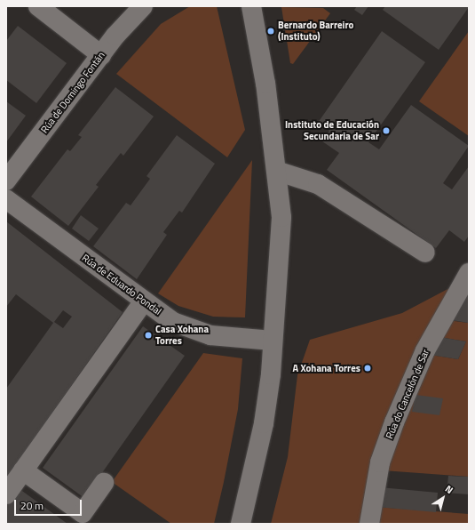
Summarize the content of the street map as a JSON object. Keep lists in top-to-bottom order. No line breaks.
{"streets":{"street":["Rúa de Domingo Fontán","Rúa de Eduardo Pondal","Rúa do Cancelón de Sar"]},"places":["Bernardo Barreiro (Instituto)","Instituto de Educación Secundaria de Sar","Casa Xohana Torres","A Xohana Torres"],"scale_bar":"20 m","north":"top right"}
